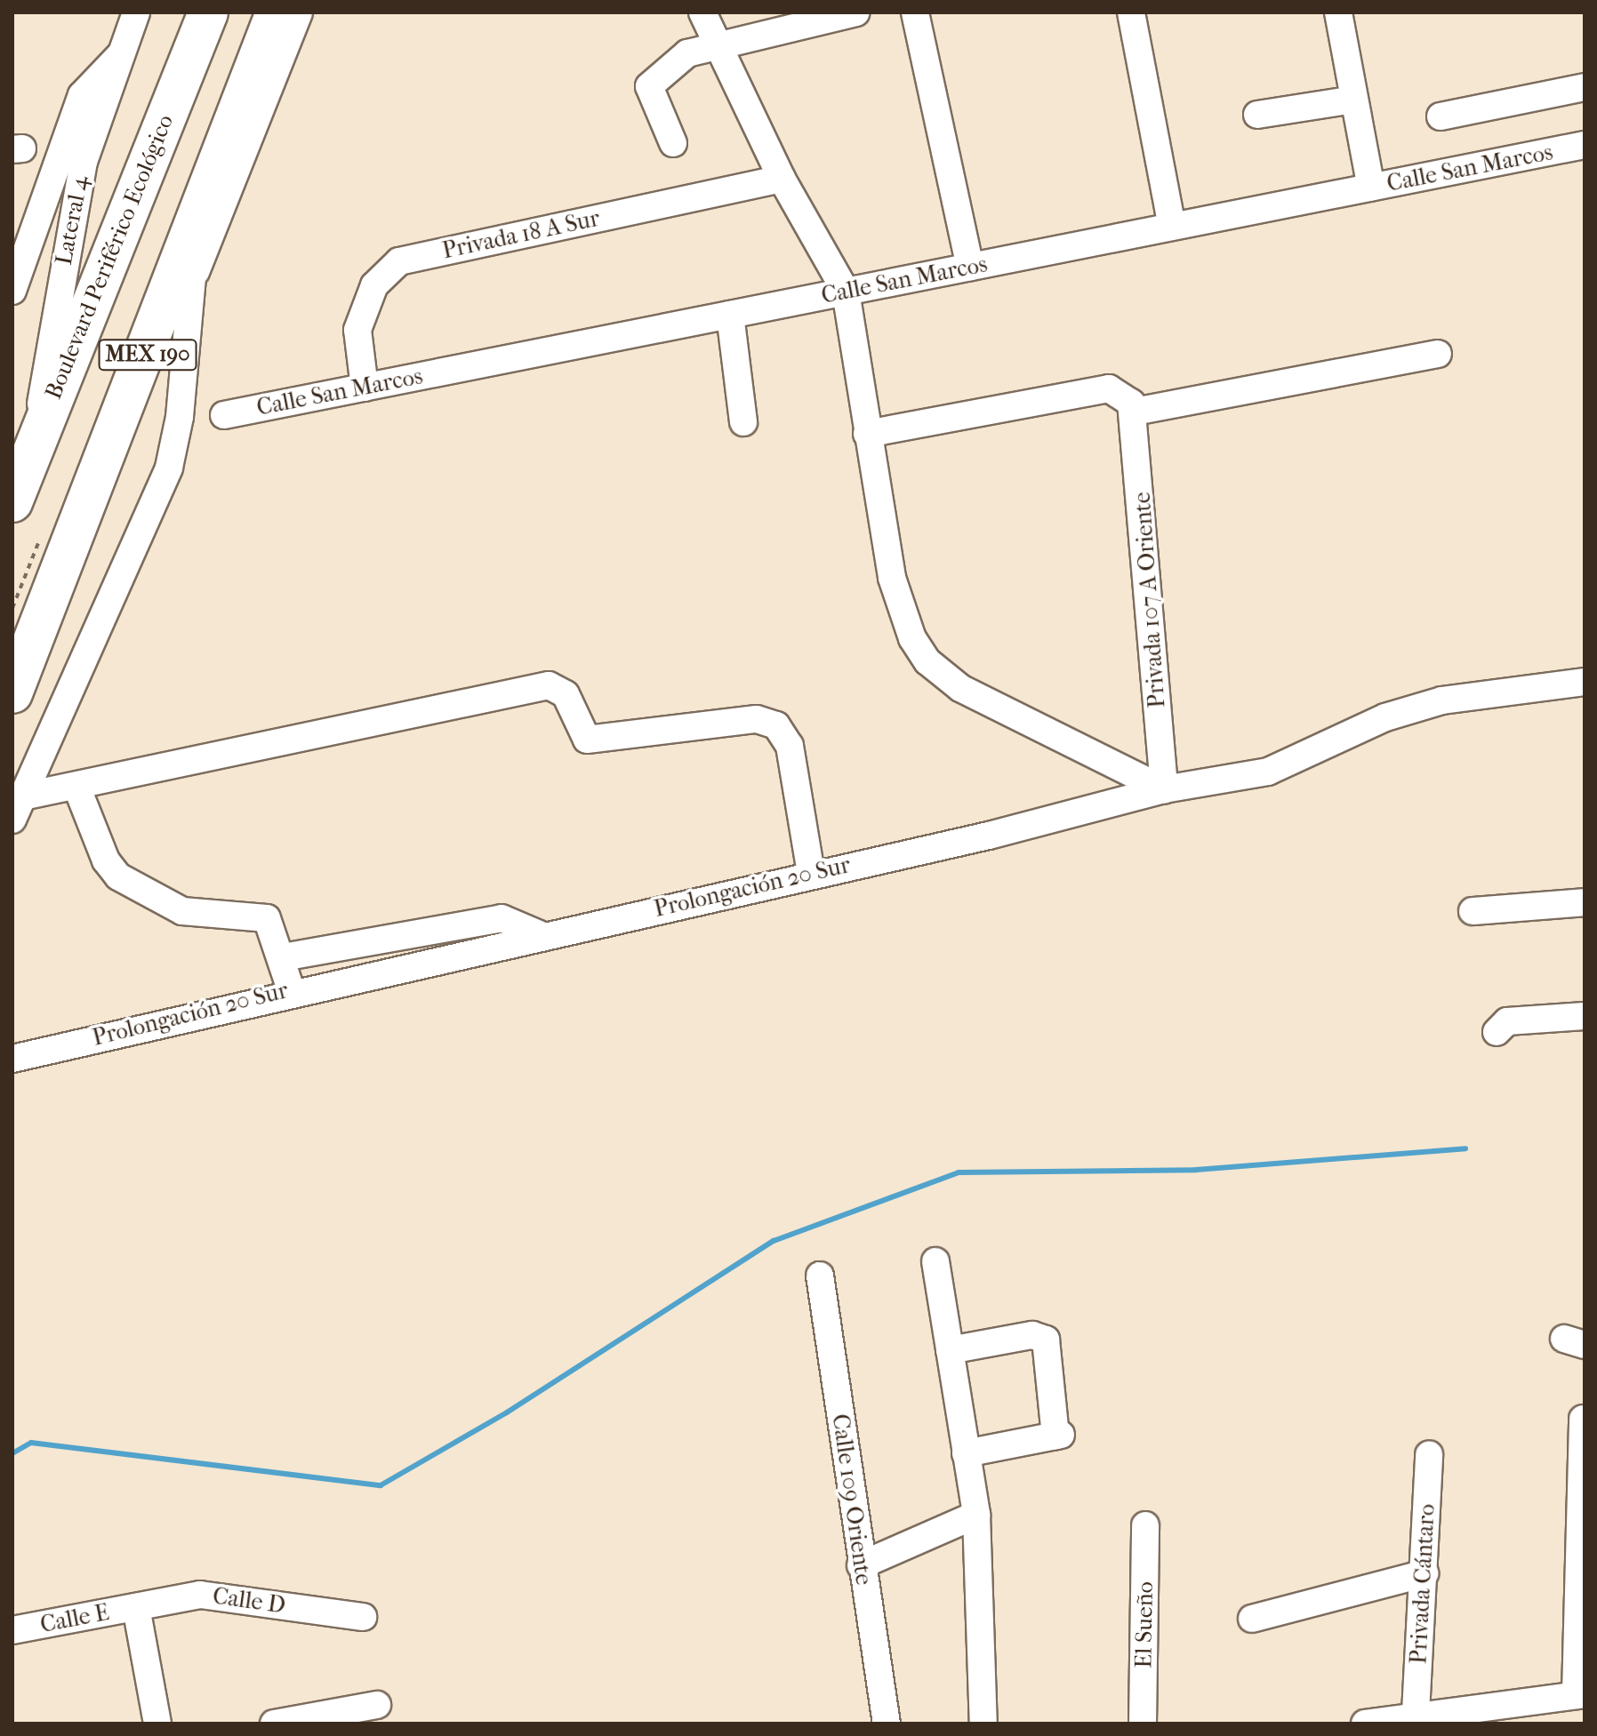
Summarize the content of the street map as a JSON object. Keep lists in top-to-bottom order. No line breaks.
{"streets":{"highway":["Boulevard Periférico Ecológico","MEX 190"],"street":["Calle San Marcos","Lateral 4","Privada 18 A Sur","Privada 107 A Oriente","Prolongación 20 Sur","Calle 109 Oriente","Privada Cántaro","Calle D","Calle E","El Sueño"]},"crossings":[["Calle San Marcos","Privada 18 A Sur"],["Lateral 4","Boulevard Periférico Ecológico"],["Privada 107 A Oriente","Prolongación 20 Sur"],["Calle D","Calle E"]]}
